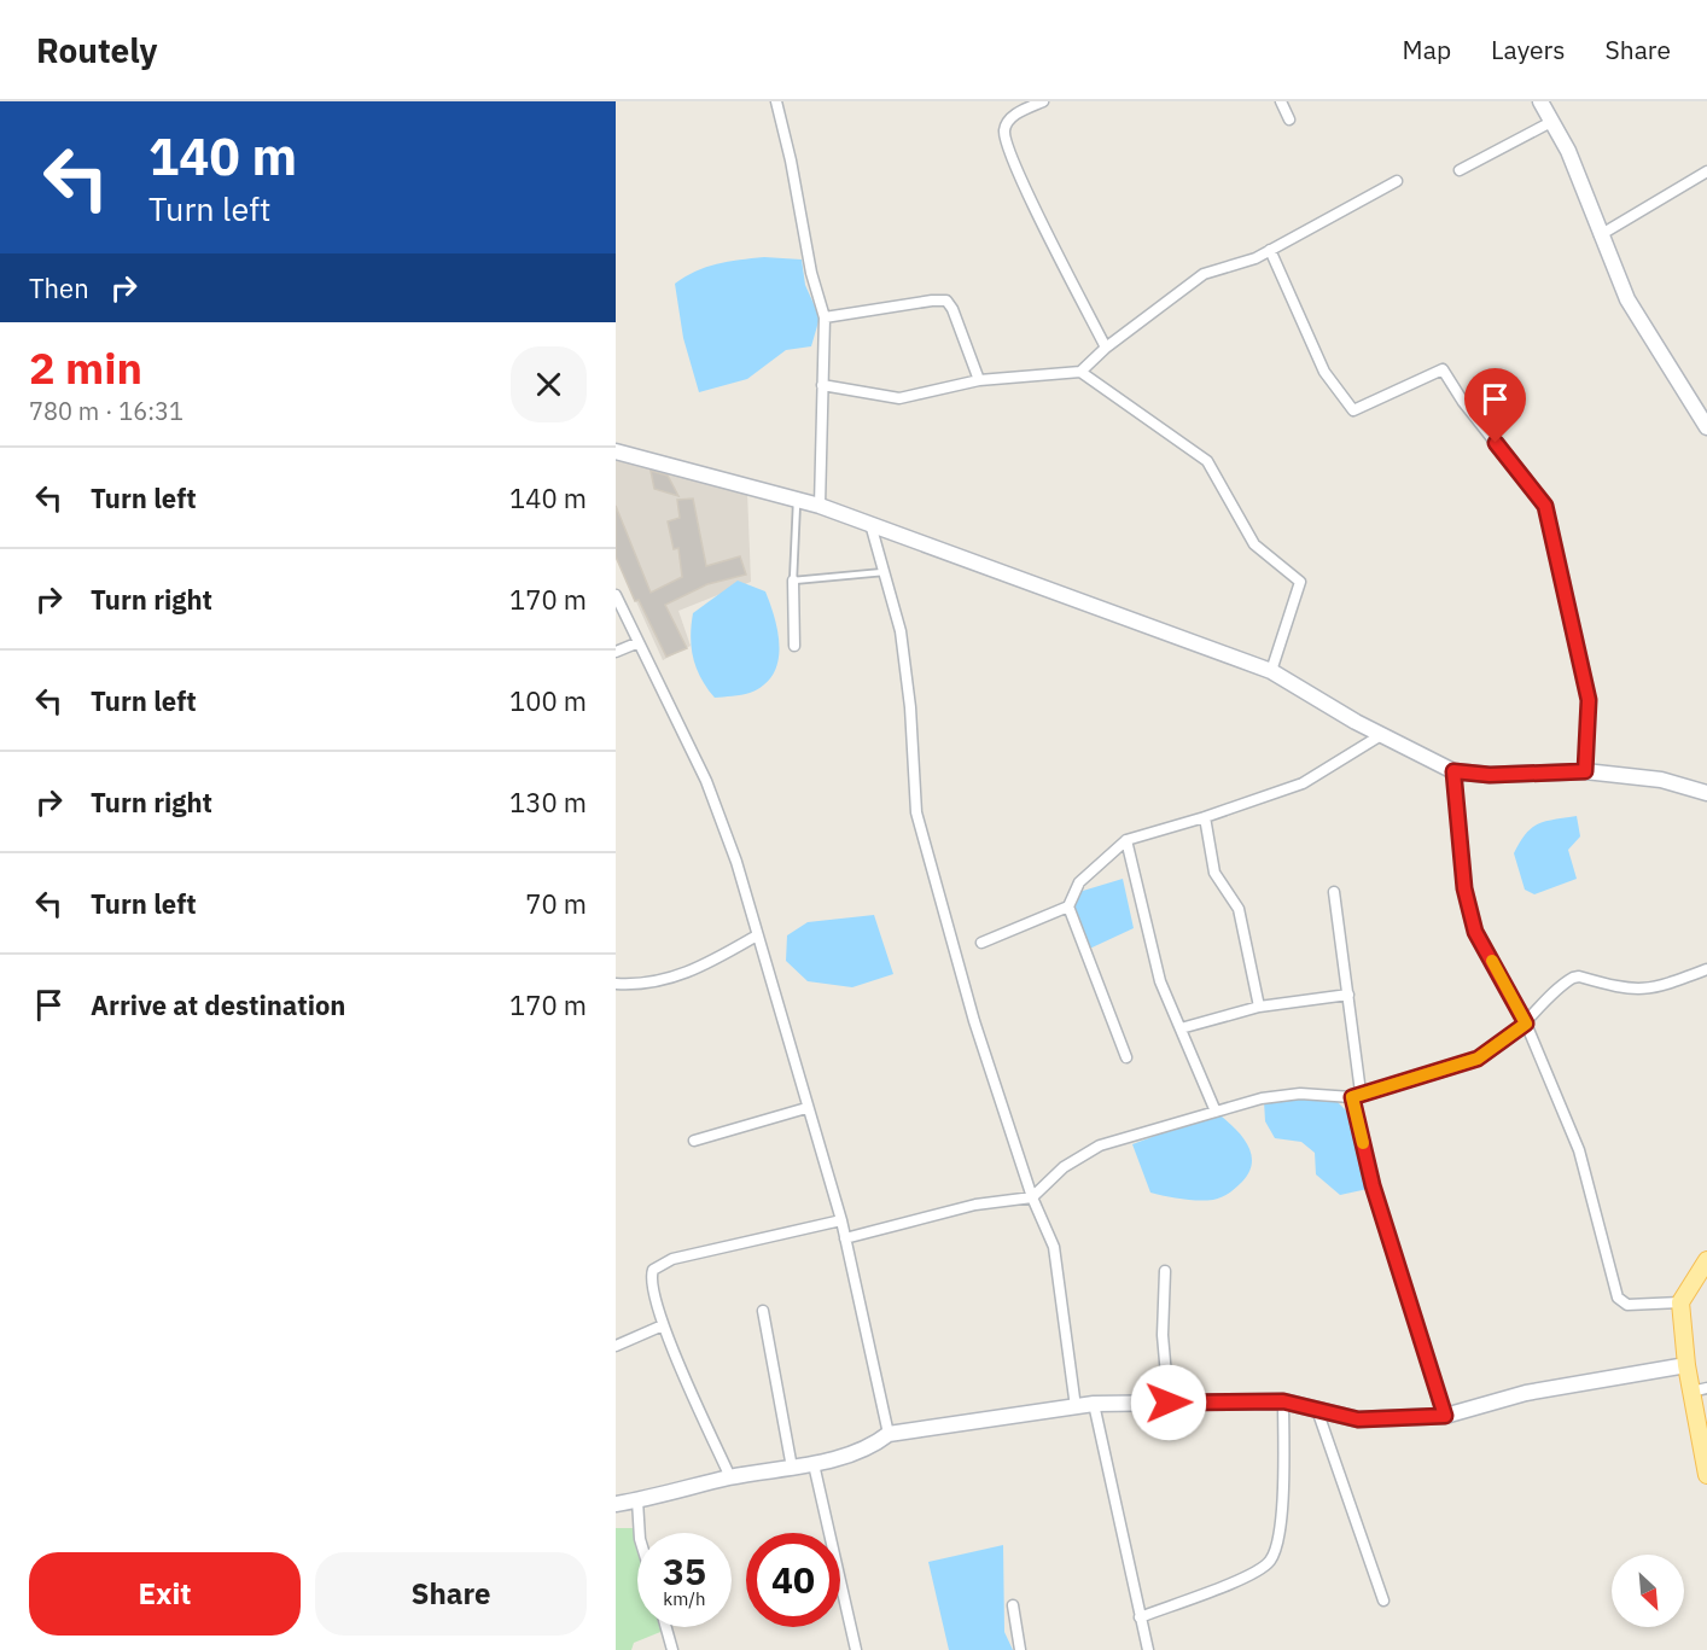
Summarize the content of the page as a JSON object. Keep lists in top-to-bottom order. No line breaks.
{"north":"bottom right","page":{"header":"Routely","nav":["Map","Layers","Share"],"turn":["140 m","Turn left"],"then":"Then","heading":["2 min","780 m · 16:31"],"list":[{"name":"Turn left","value":"140 m"},{"name":"Turn right","value":"170 m"},{"name":"Turn left","value":"100 m"},{"name":"Turn right","value":"130 m"},{"name":"Turn left","value":"70 m"},{"name":"Arrive at destination","value":"170 m"}],"speed":"35 km/h","limit":"40","buttons":["Exit","Share"]}}
